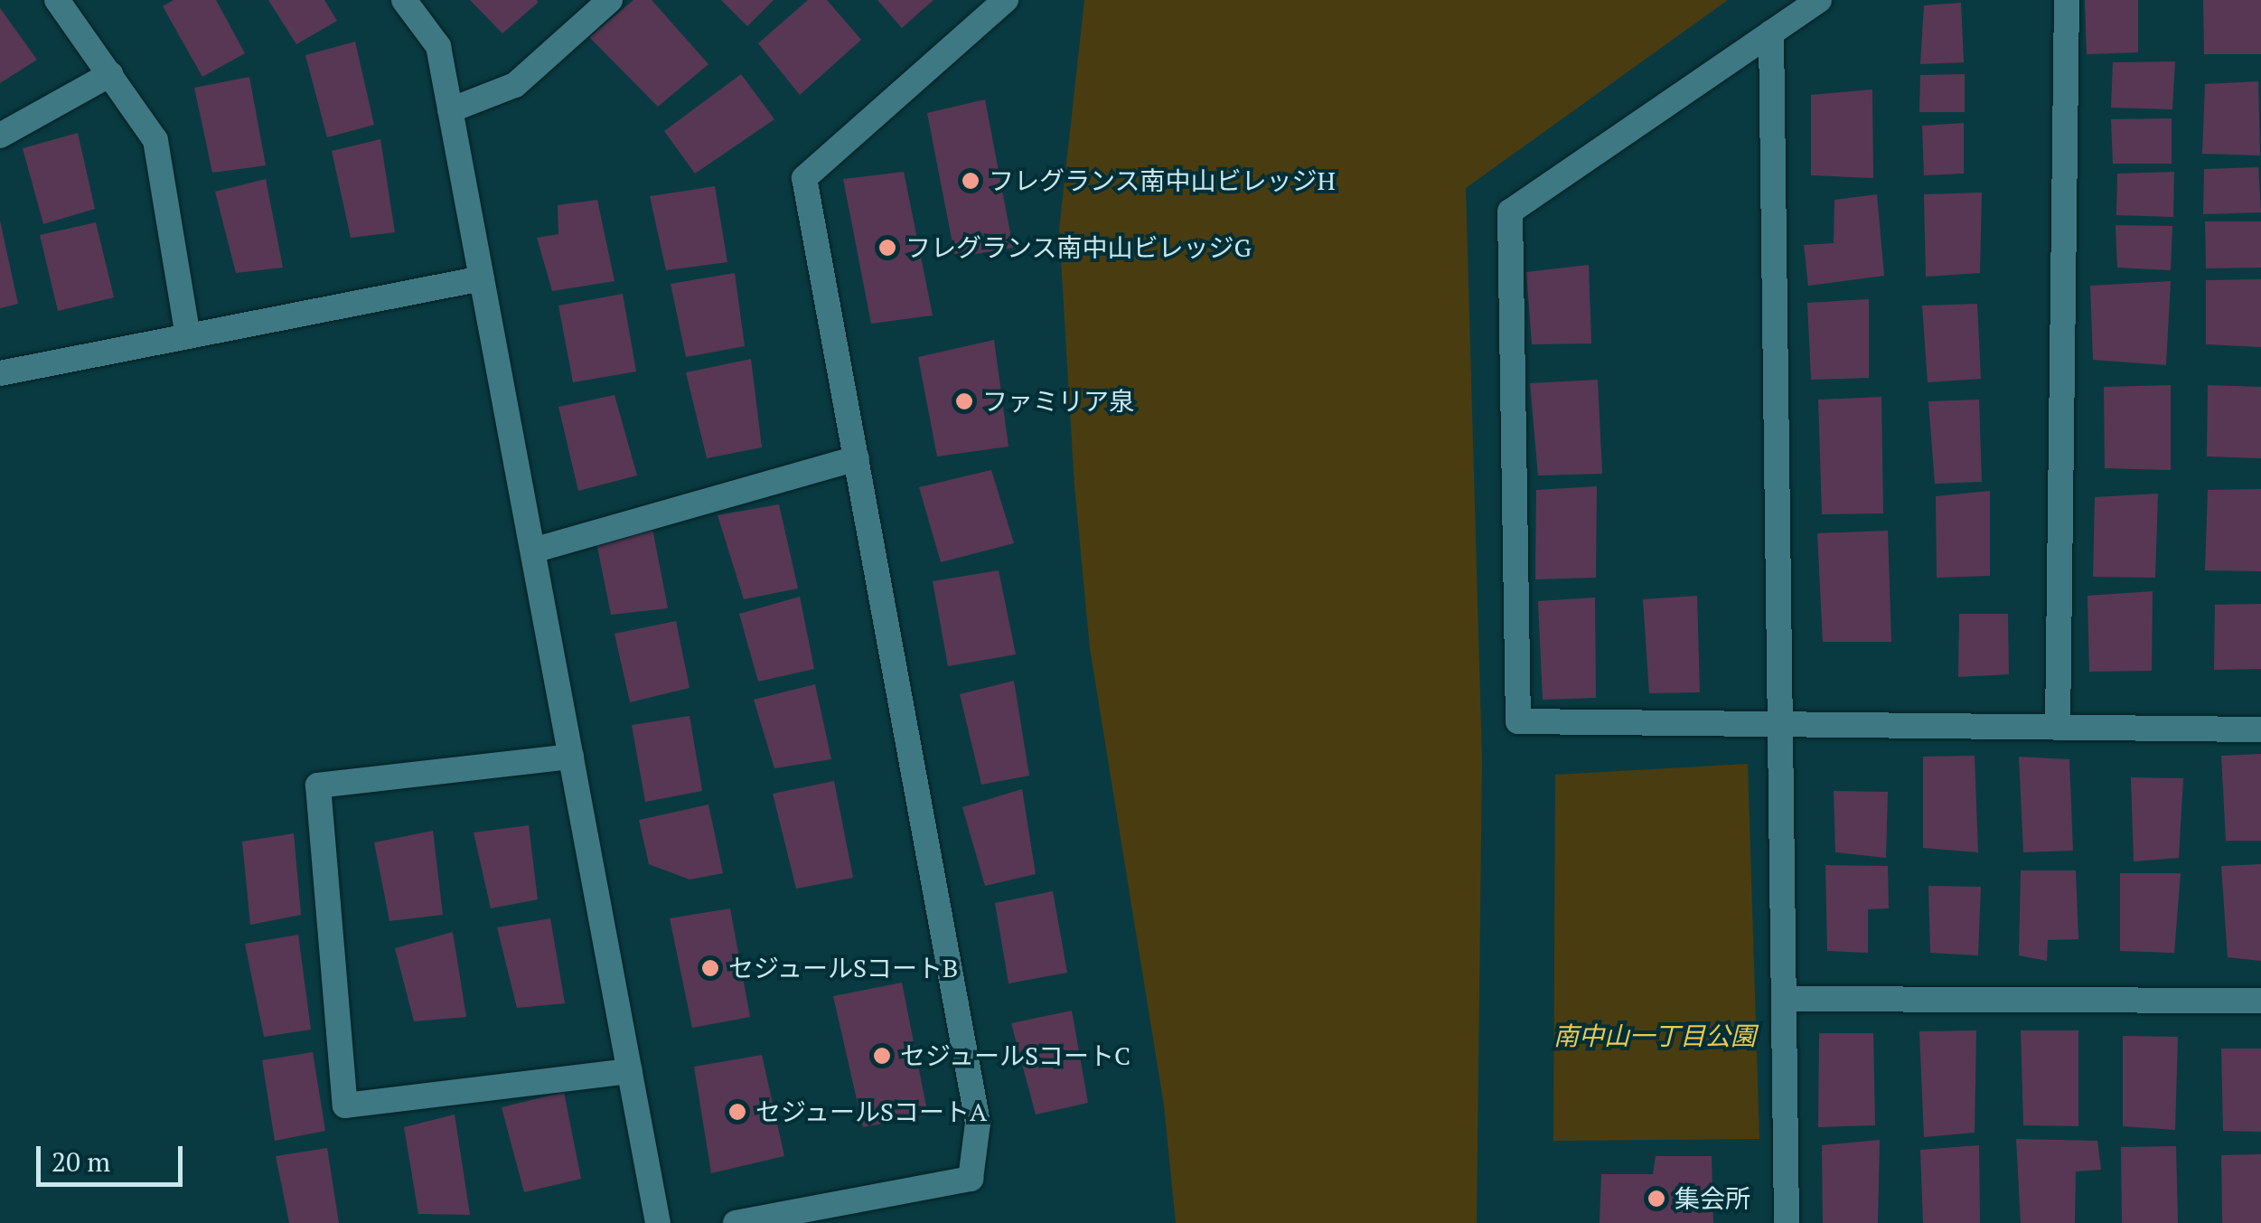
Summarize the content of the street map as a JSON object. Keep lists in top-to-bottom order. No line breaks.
{"parks":["南中山一丁目公園"],"places":["フレグランス南中山ビレッジH","フレグランス南中山ビレッジG","ファミリア泉","セジュールSコートB","セジュールSコートC","セジュールSコートA","集会所"],"scale_bar":"20 m"}
